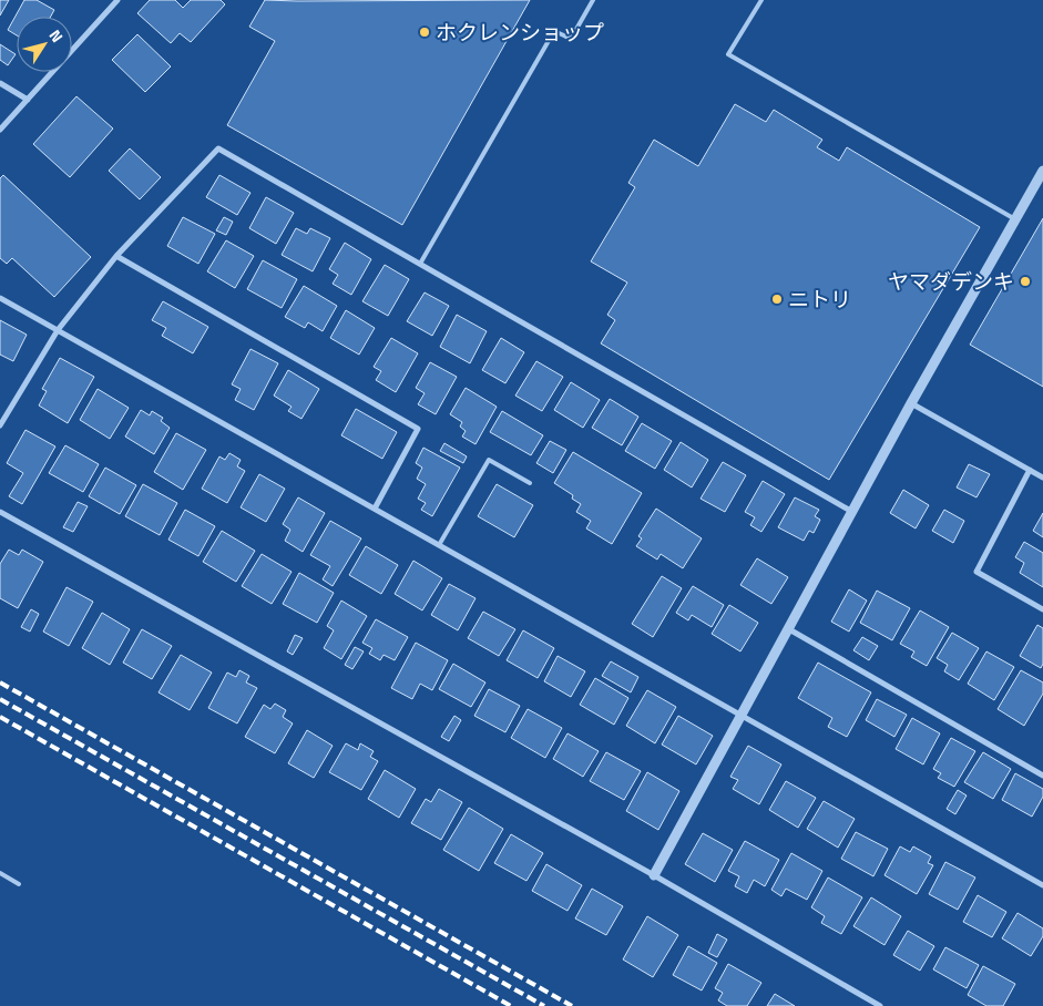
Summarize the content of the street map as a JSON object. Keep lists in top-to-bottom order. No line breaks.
{"places":["ホクレンショップ","ヤマダデンキ","ニトリ"],"north":"top right"}
